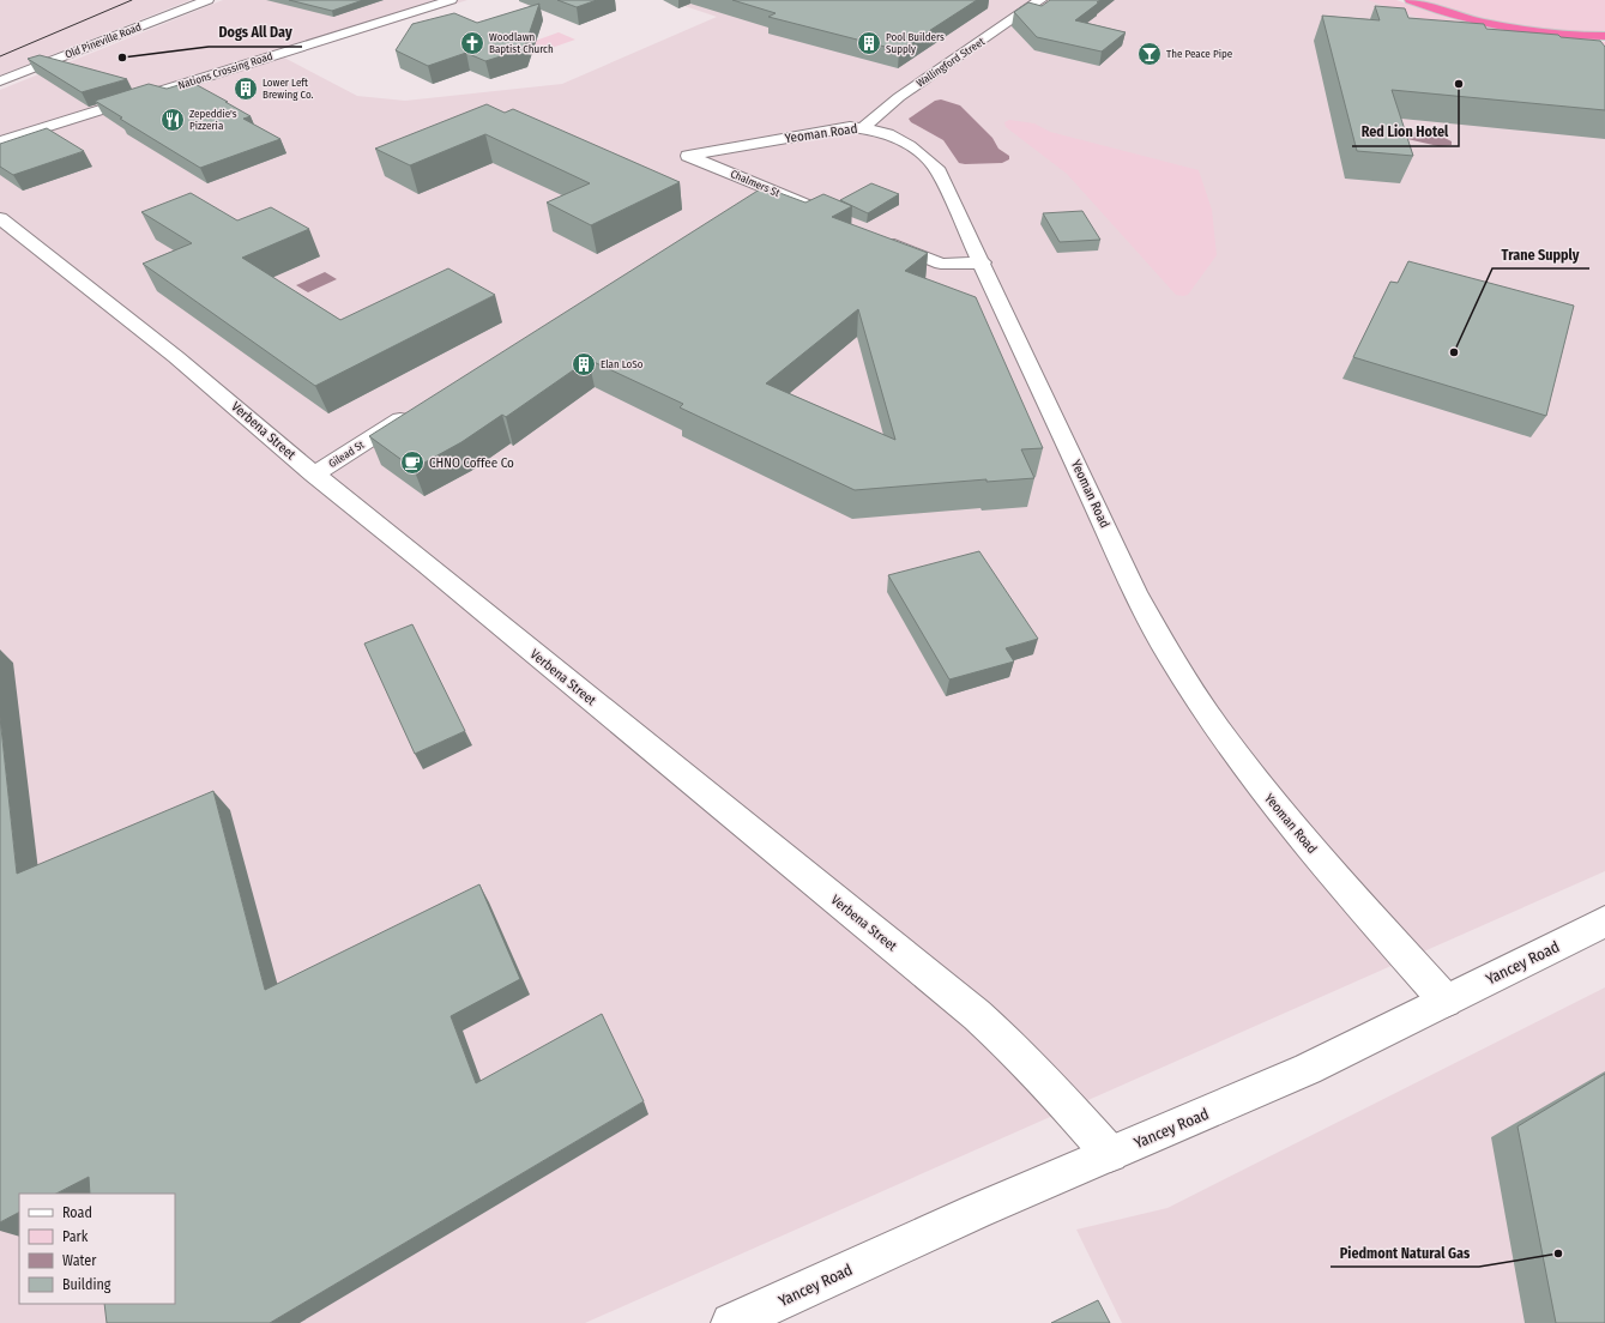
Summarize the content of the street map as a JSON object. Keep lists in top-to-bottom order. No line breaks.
{"streets":{"street":["Old Pineville Road","Wallingford Street","Nations Crossing Road","Yeoman Road","Chalmers St","Verbena Street","Gilead St","Yancey Road"]},"crossings":[["Wallingford Street","Yeoman Road"],["Yeoman Road","Chalmers St"],["Yeoman Road","Yancey Road"],["Verbena Street","Gilead St"],["Verbena Street","Yancey Road"]],"places":{"church":["Woodlawn Baptist Church"],"building":["Pool Builders Supply","Lower Left Brewing Co.","Elan LoSo"],"bar":["The Peace Pipe"],"other":["Dogs All Day","Red Lion Hotel","Trane Supply","Piedmont Natural Gas"],"restaurant":["Zepeddie's Pizzeria"],"cafe":["CHNO Coffee Co"]},"legend":["Road","Park","Water","Building"]}
